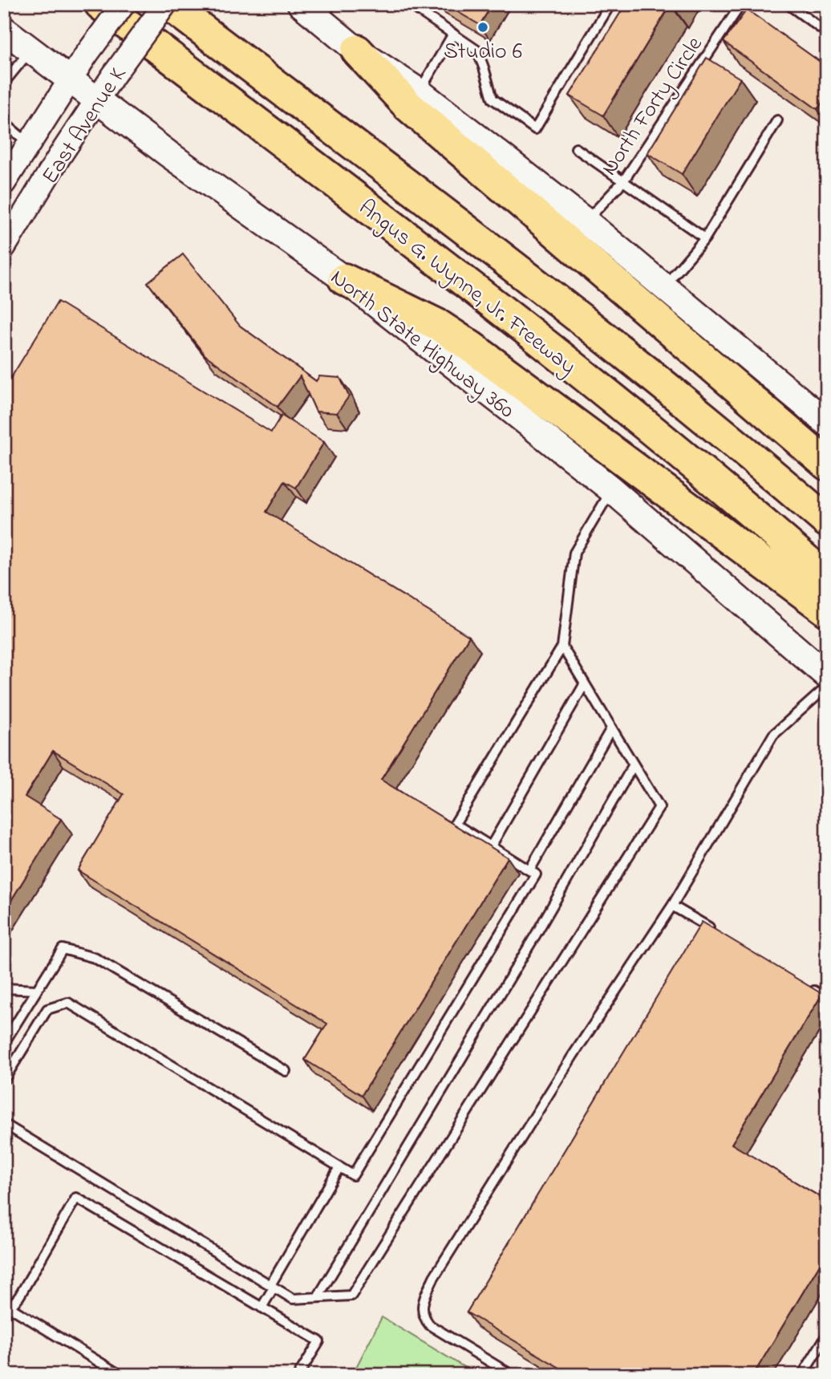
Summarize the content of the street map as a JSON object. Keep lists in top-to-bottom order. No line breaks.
{"streets":{"highway":["Angus G. Wynne, Jr. Freeway"],"main road":["North State Highway 360"],"street":["East Avenue K"],"lane":["North Forty Circle"]},"crossings":[["East Avenue K","Angus G. Wynne, Jr. Freeway"],["East Avenue K","North State Highway 360"]],"places":["Studio 6"]}
